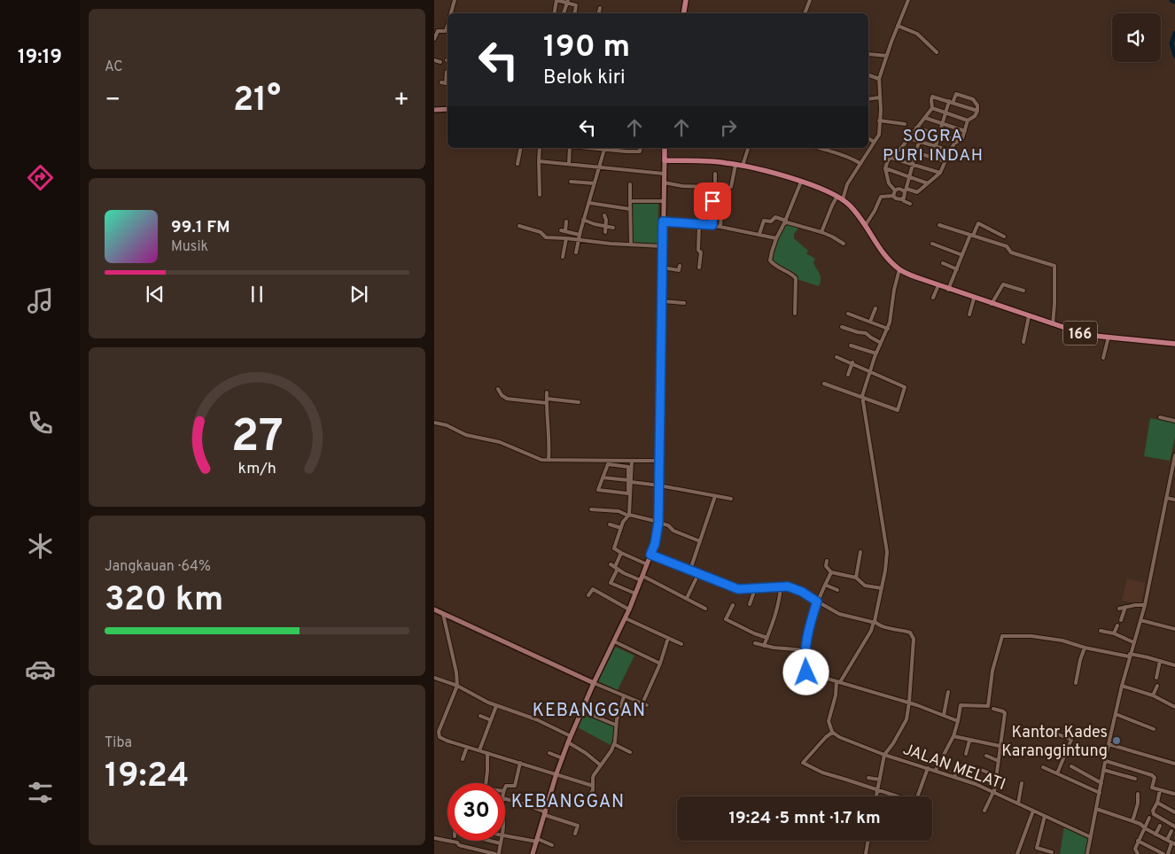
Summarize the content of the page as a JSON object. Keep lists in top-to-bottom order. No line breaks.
{"streets":{"main road":["166"],"street":["JALAN MELATI"]},"districts":["SOGRA PURI INDAH","KEBANGGAN","KEBANGGAN"],"places":["Kantor Kades Karanggintung"],"page":{"tabs":"19:19","tile":["AC",["Jangkauan · 64%","320 km"],["Tiba","19:24"]],"turn":["190 m","Belok kiri"],"heat":["−","21°","+"],"song":["99.1 FM","Musik"],"limit":"30","trip":"19:24 · 5 mnt · 1.7 km","gauge":["27","km/h"]}}
